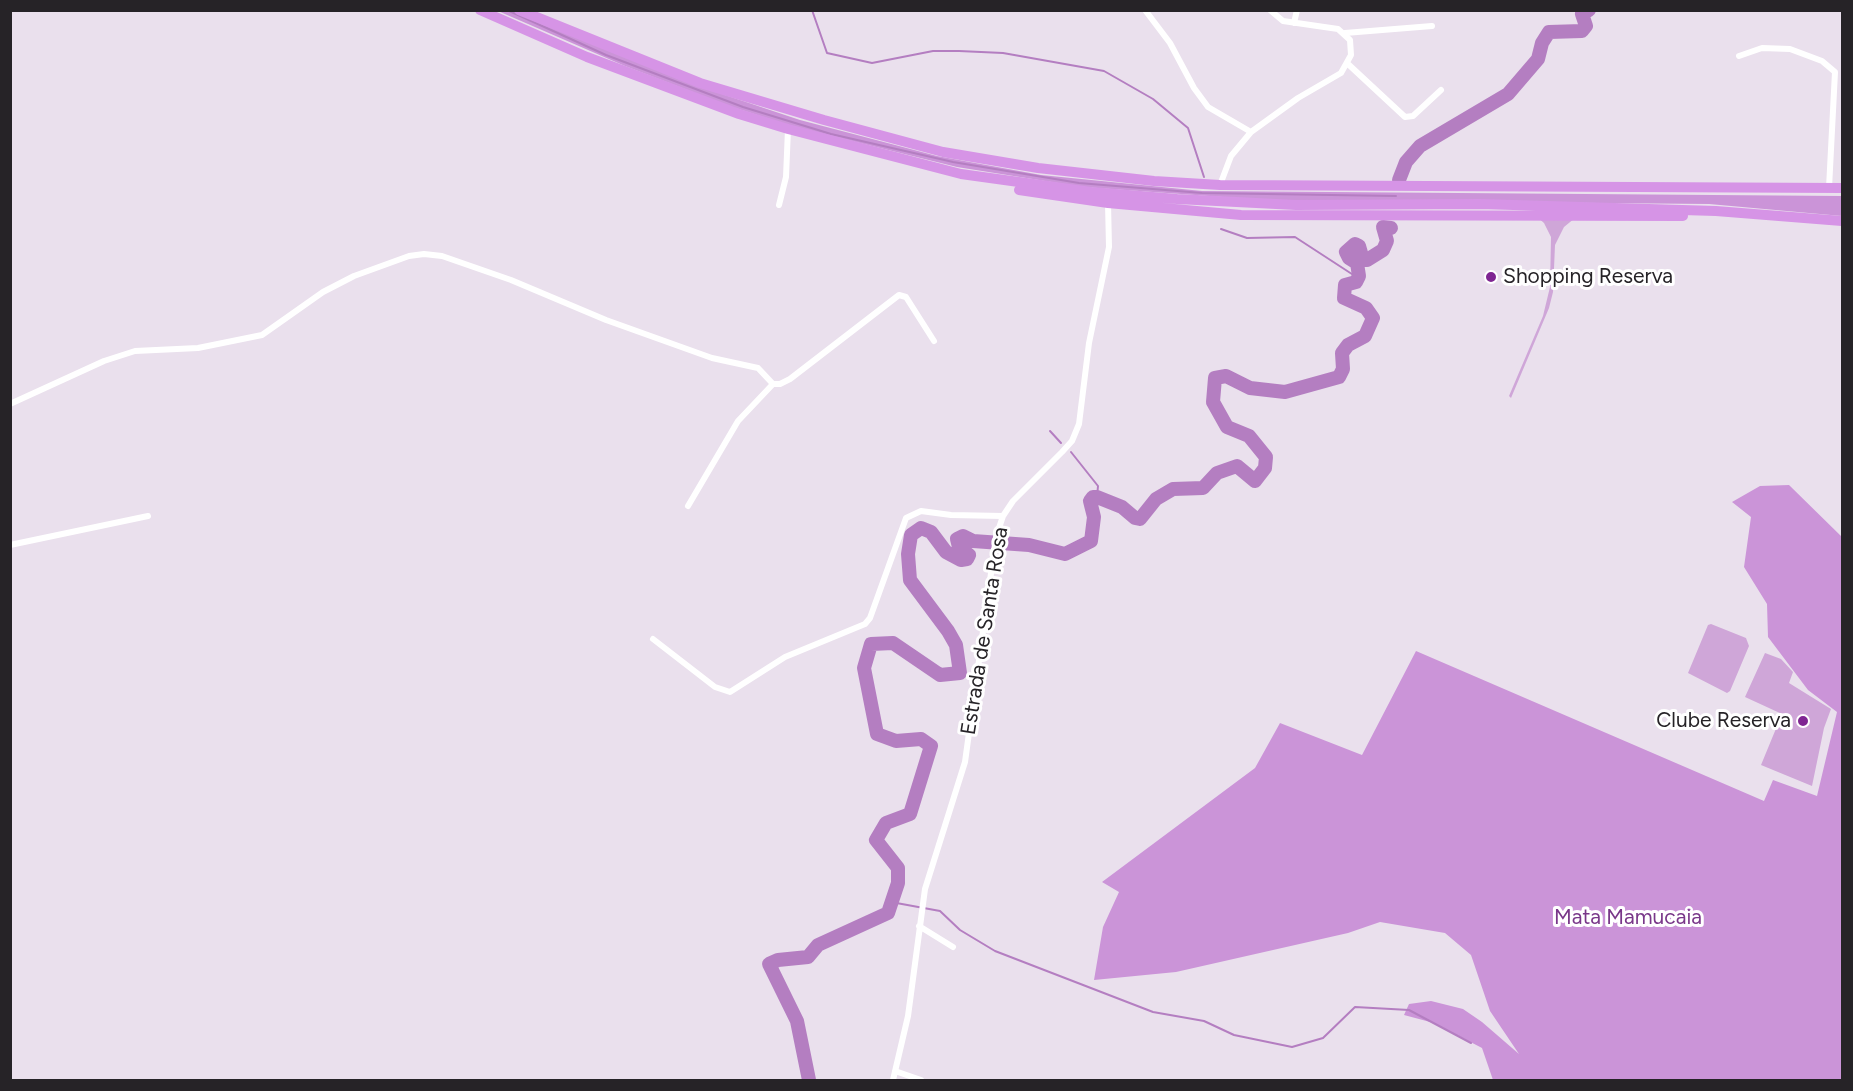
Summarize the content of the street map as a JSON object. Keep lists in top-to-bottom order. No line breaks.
{"streets":{"street":["Estrada de Santa Rosa"]},"parks":["Mata Mamucaia"],"places":["Shopping Reserva","Clube Reserva"]}
